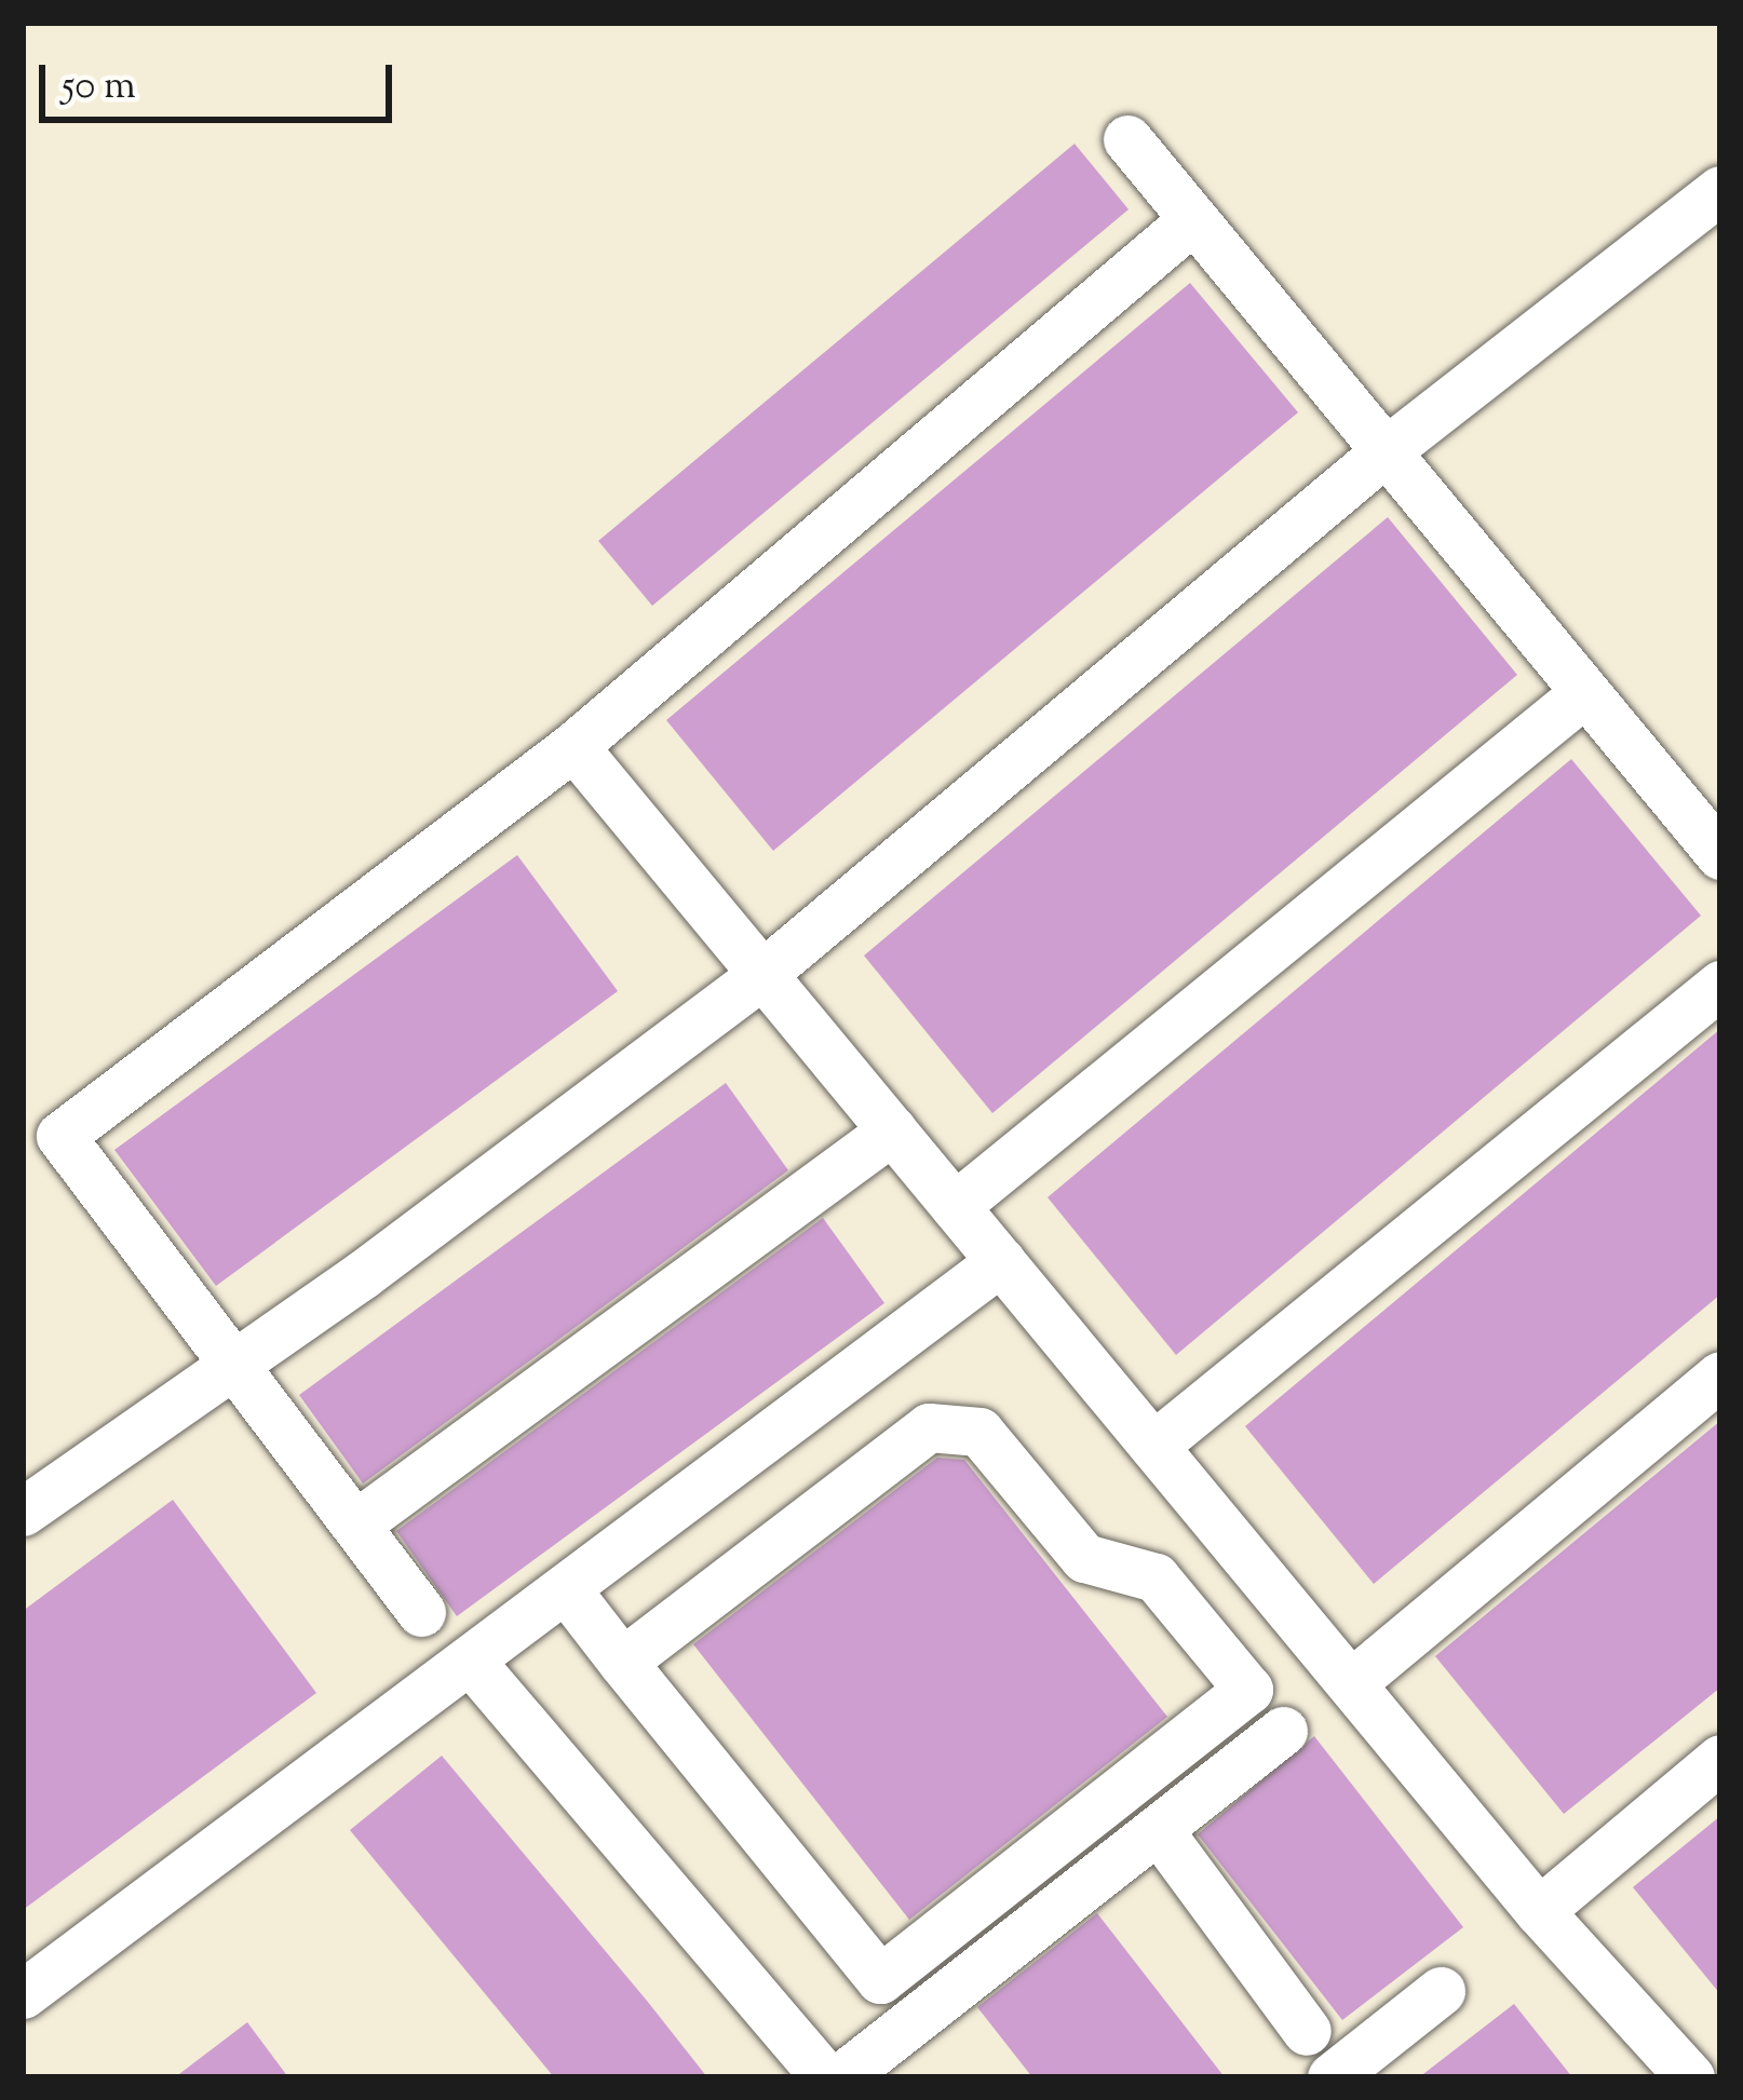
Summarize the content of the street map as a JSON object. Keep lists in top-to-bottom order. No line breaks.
{"scale_bar":"50 m"}
